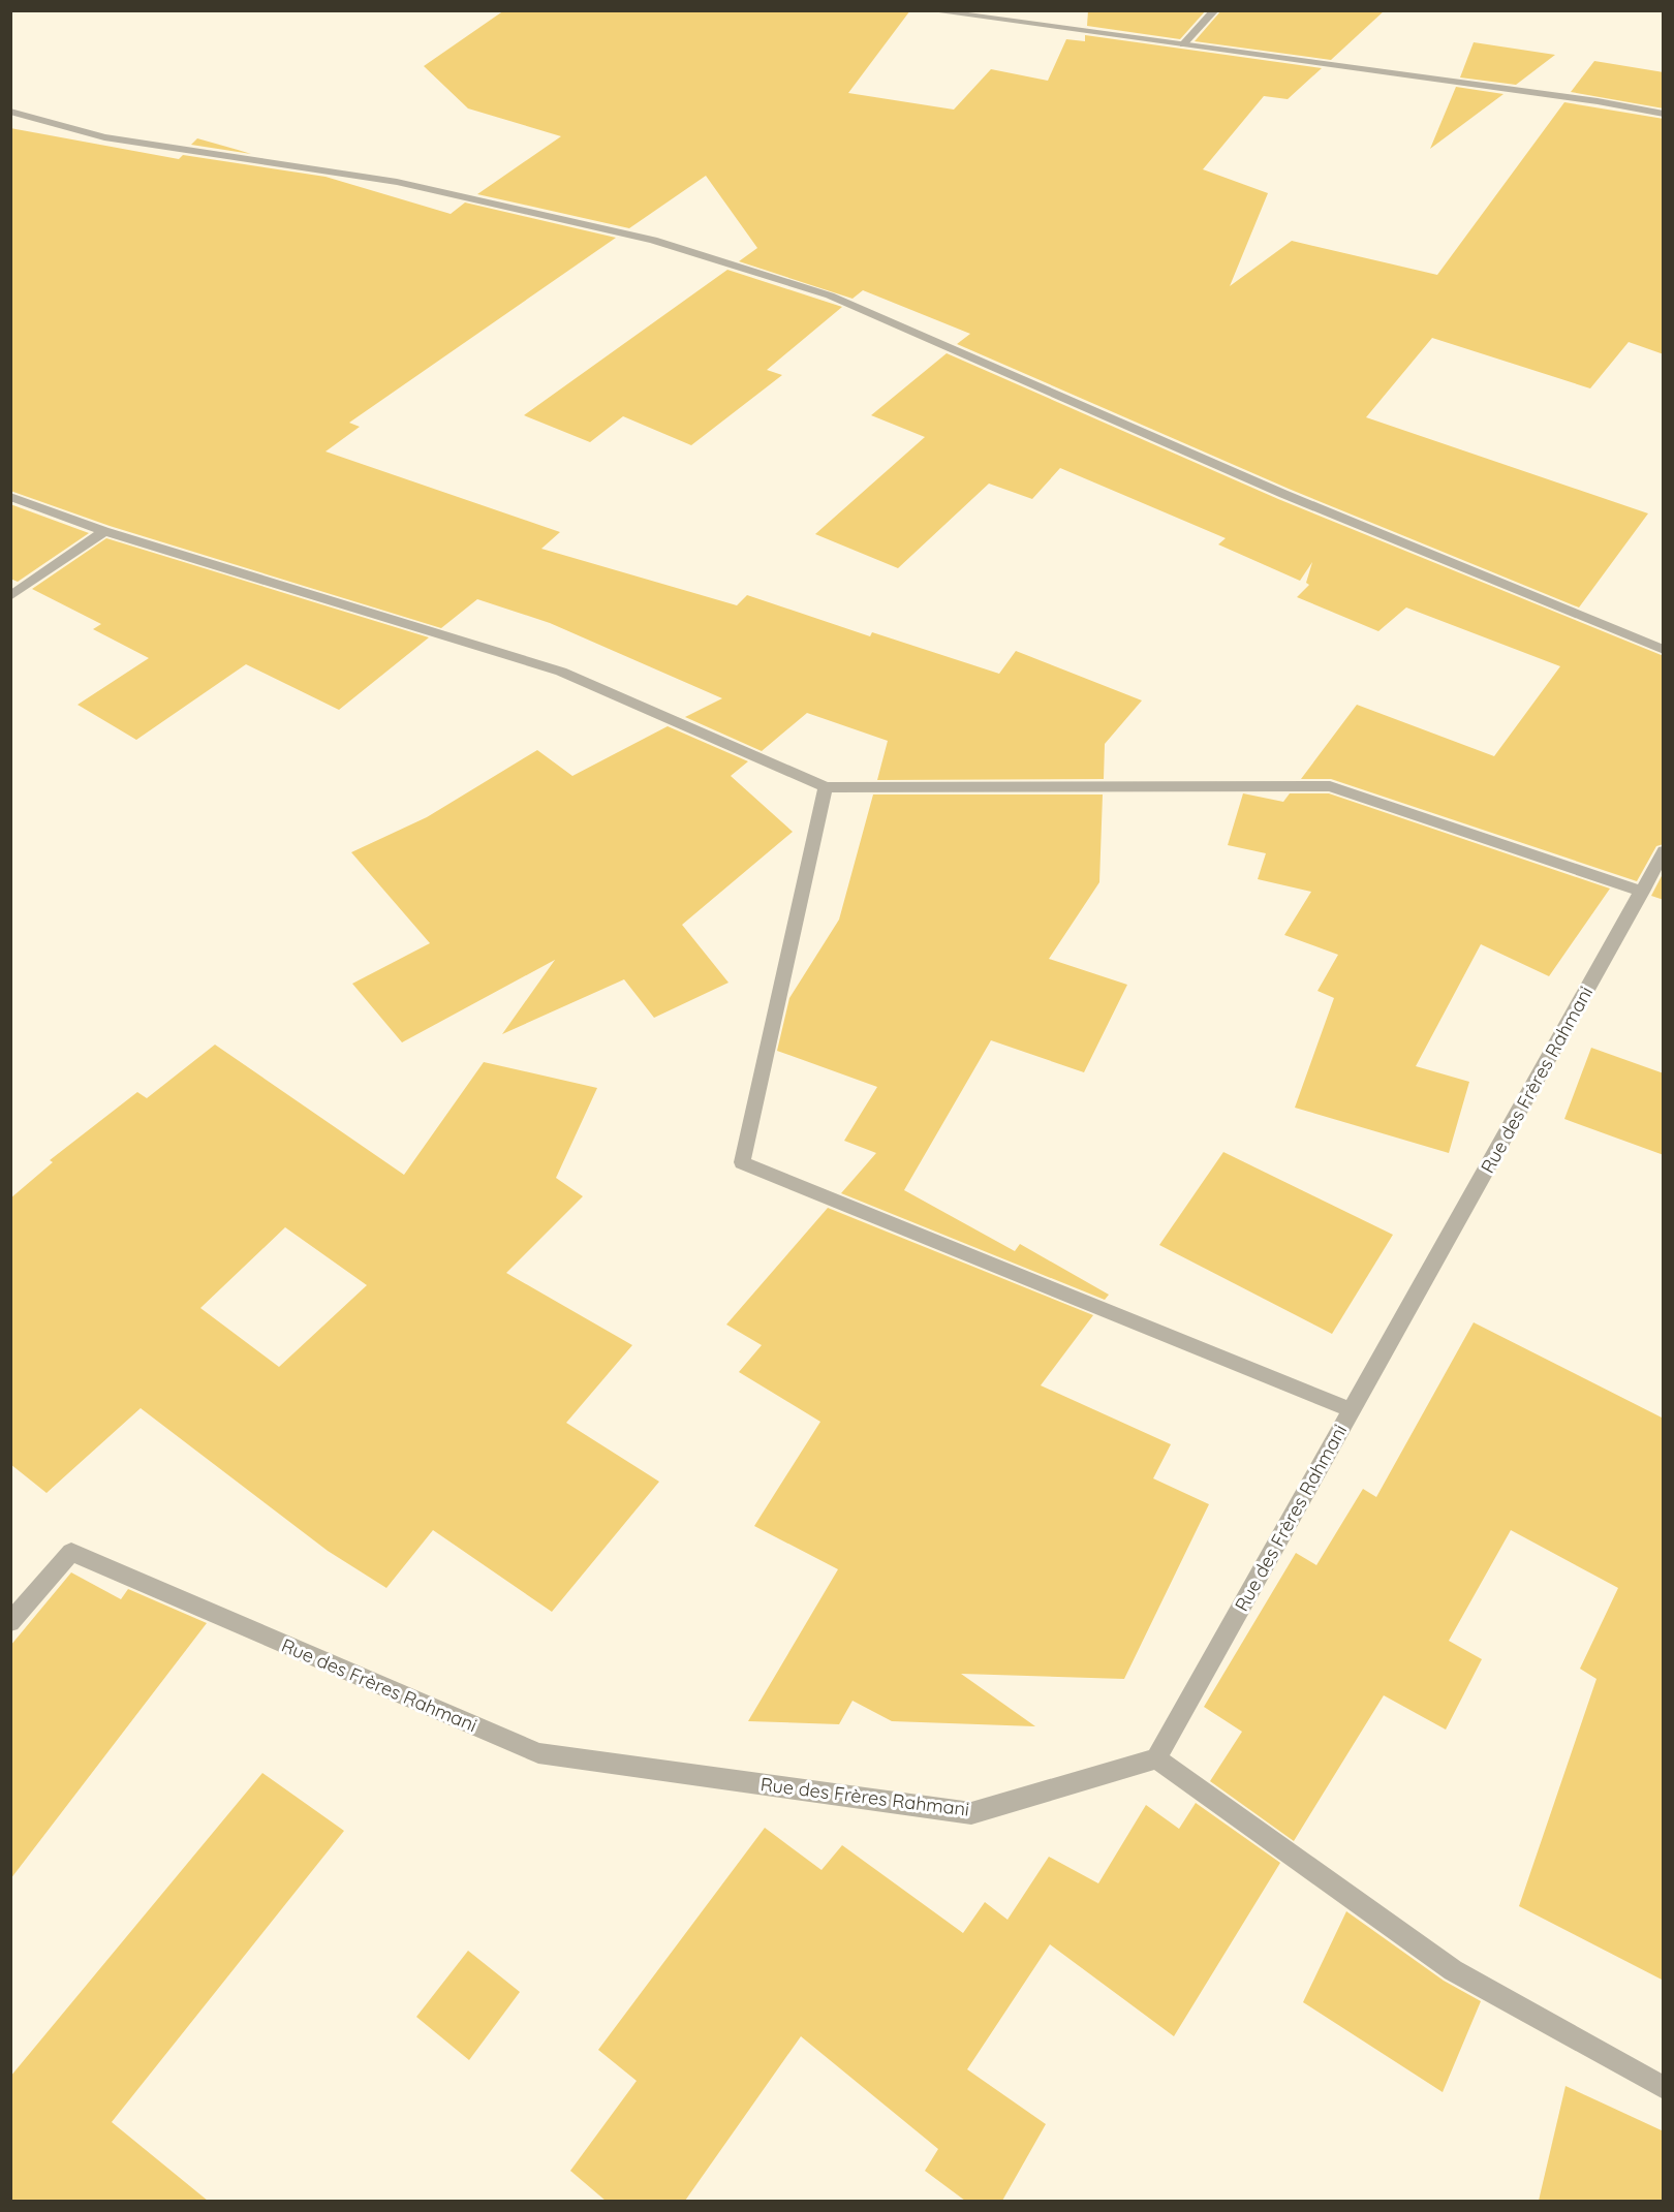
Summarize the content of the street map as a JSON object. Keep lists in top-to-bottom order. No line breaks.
{"streets":{"street":["Rue des Frères Rahmani"]}}
